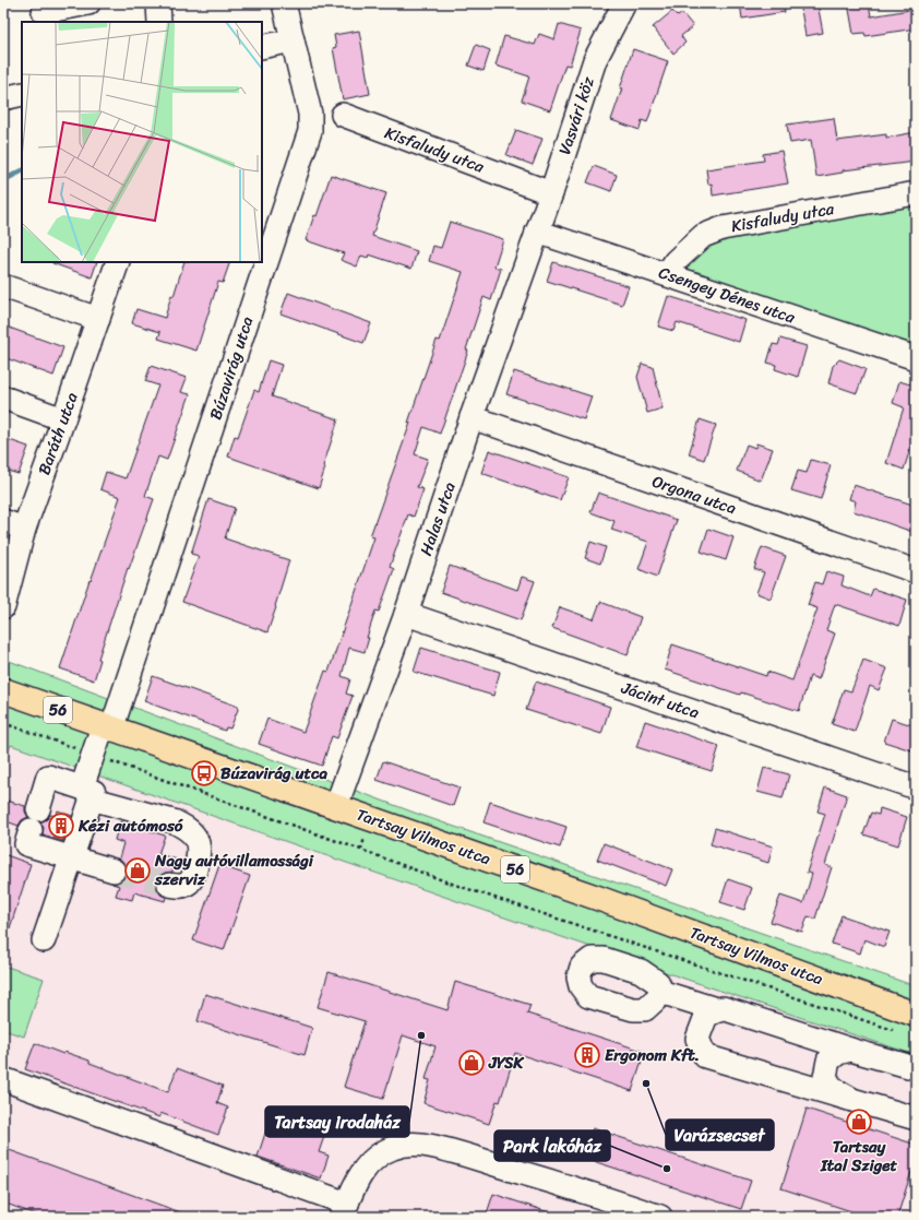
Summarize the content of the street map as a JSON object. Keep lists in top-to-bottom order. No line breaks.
{"streets":{"main road":["56","Tartsay Vilmos utca"],"street":["Vasvári köz","Kisfaludy utca","Csengey Dénes utca","Búzavirág utca","Baráth utca","Orgona utca","Halas utca","Jácint utca"]},"crossings":[["Vasvári köz","Kisfaludy utca"],["Vasvári köz","Csengey Dénes utca"],["Vasvári köz","Halas utca"],["Kisfaludy utca","Csengey Dénes utca"],["Csengey Dénes utca","Halas utca"],["Búzavirág utca","Tartsay Vilmos utca"],["Orgona utca","Halas utca"],["Halas utca","Jácint utca"],["Halas utca","Tartsay Vilmos utca"]],"places":{"bus stop":["Búzavirág utca"],"building":["Kézi autómosó","Ergonom Kft."],"shop":["Nagy autóvillamossági szerviz","JYSK","Tartsay Ital Sziget"],"other":["Tartsay irodaház","Varázsecset","Park lakóház"]}}
